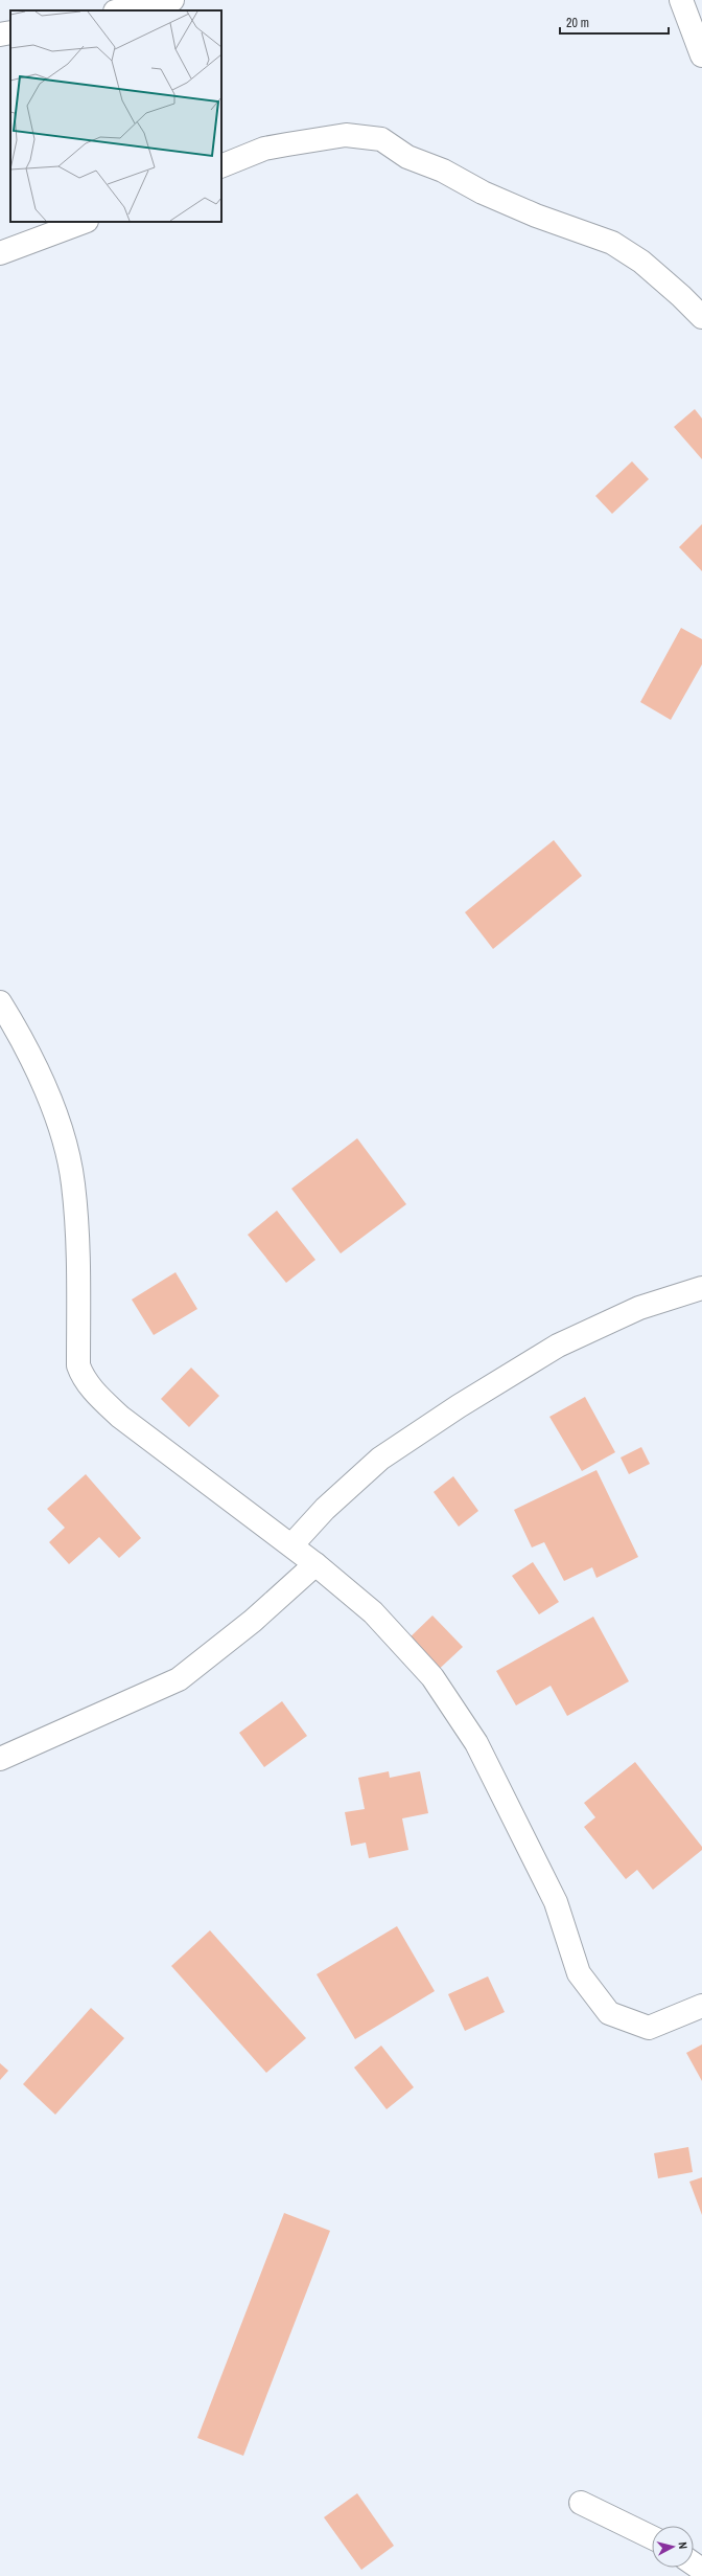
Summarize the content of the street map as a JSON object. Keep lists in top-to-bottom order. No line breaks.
{"scale_bar":"20 m","north":"right"}
